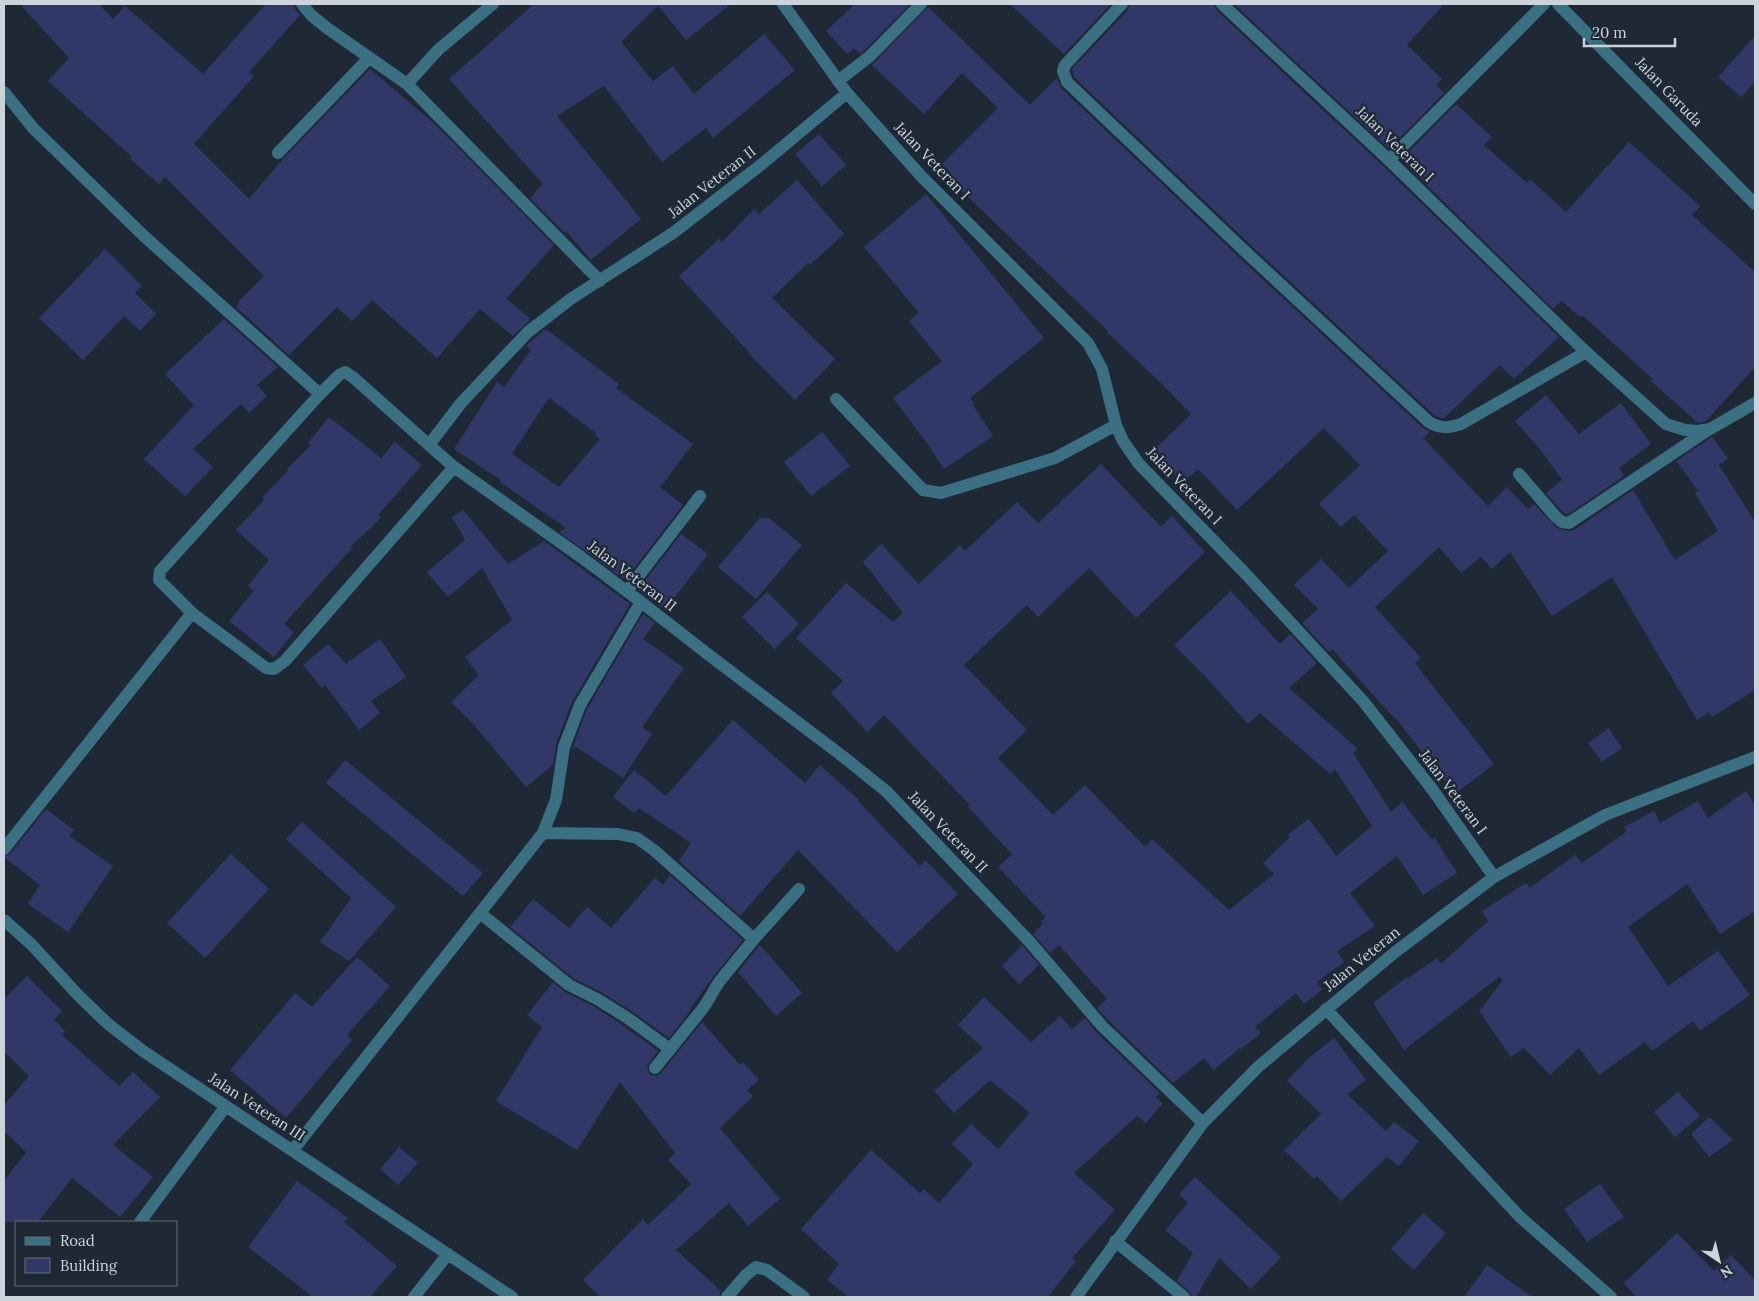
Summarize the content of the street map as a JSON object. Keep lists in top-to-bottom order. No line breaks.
{"streets":{"street":["Jalan Garuda","Jalan Veteran I","Jalan Veteran II","Jalan Veteran","Jalan Veteran III"]},"crossings":[["Jalan Veteran I","Jalan Veteran II"],["Jalan Veteran I","Jalan Veteran"],["Jalan Veteran II","Jalan Veteran"]],"legend":["Road","Building"],"scale_bar":"20 m","north":"bottom right"}
